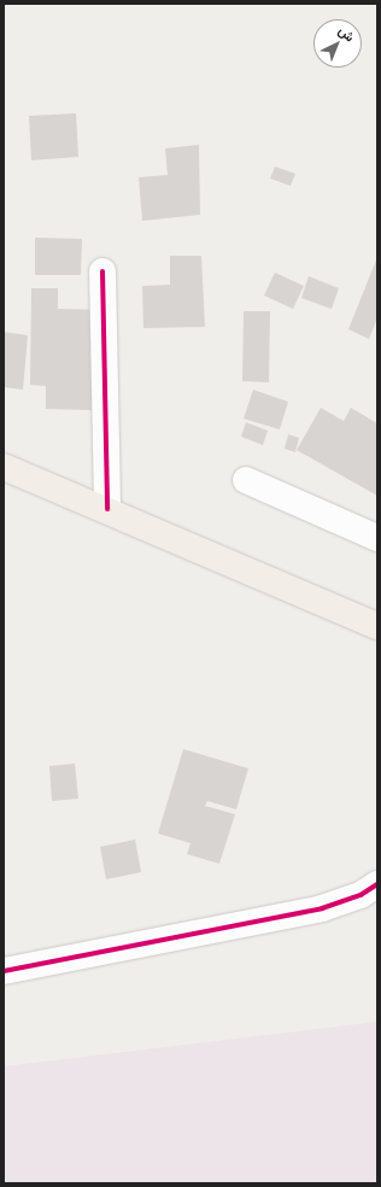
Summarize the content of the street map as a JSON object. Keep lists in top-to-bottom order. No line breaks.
{"north":"top right"}
